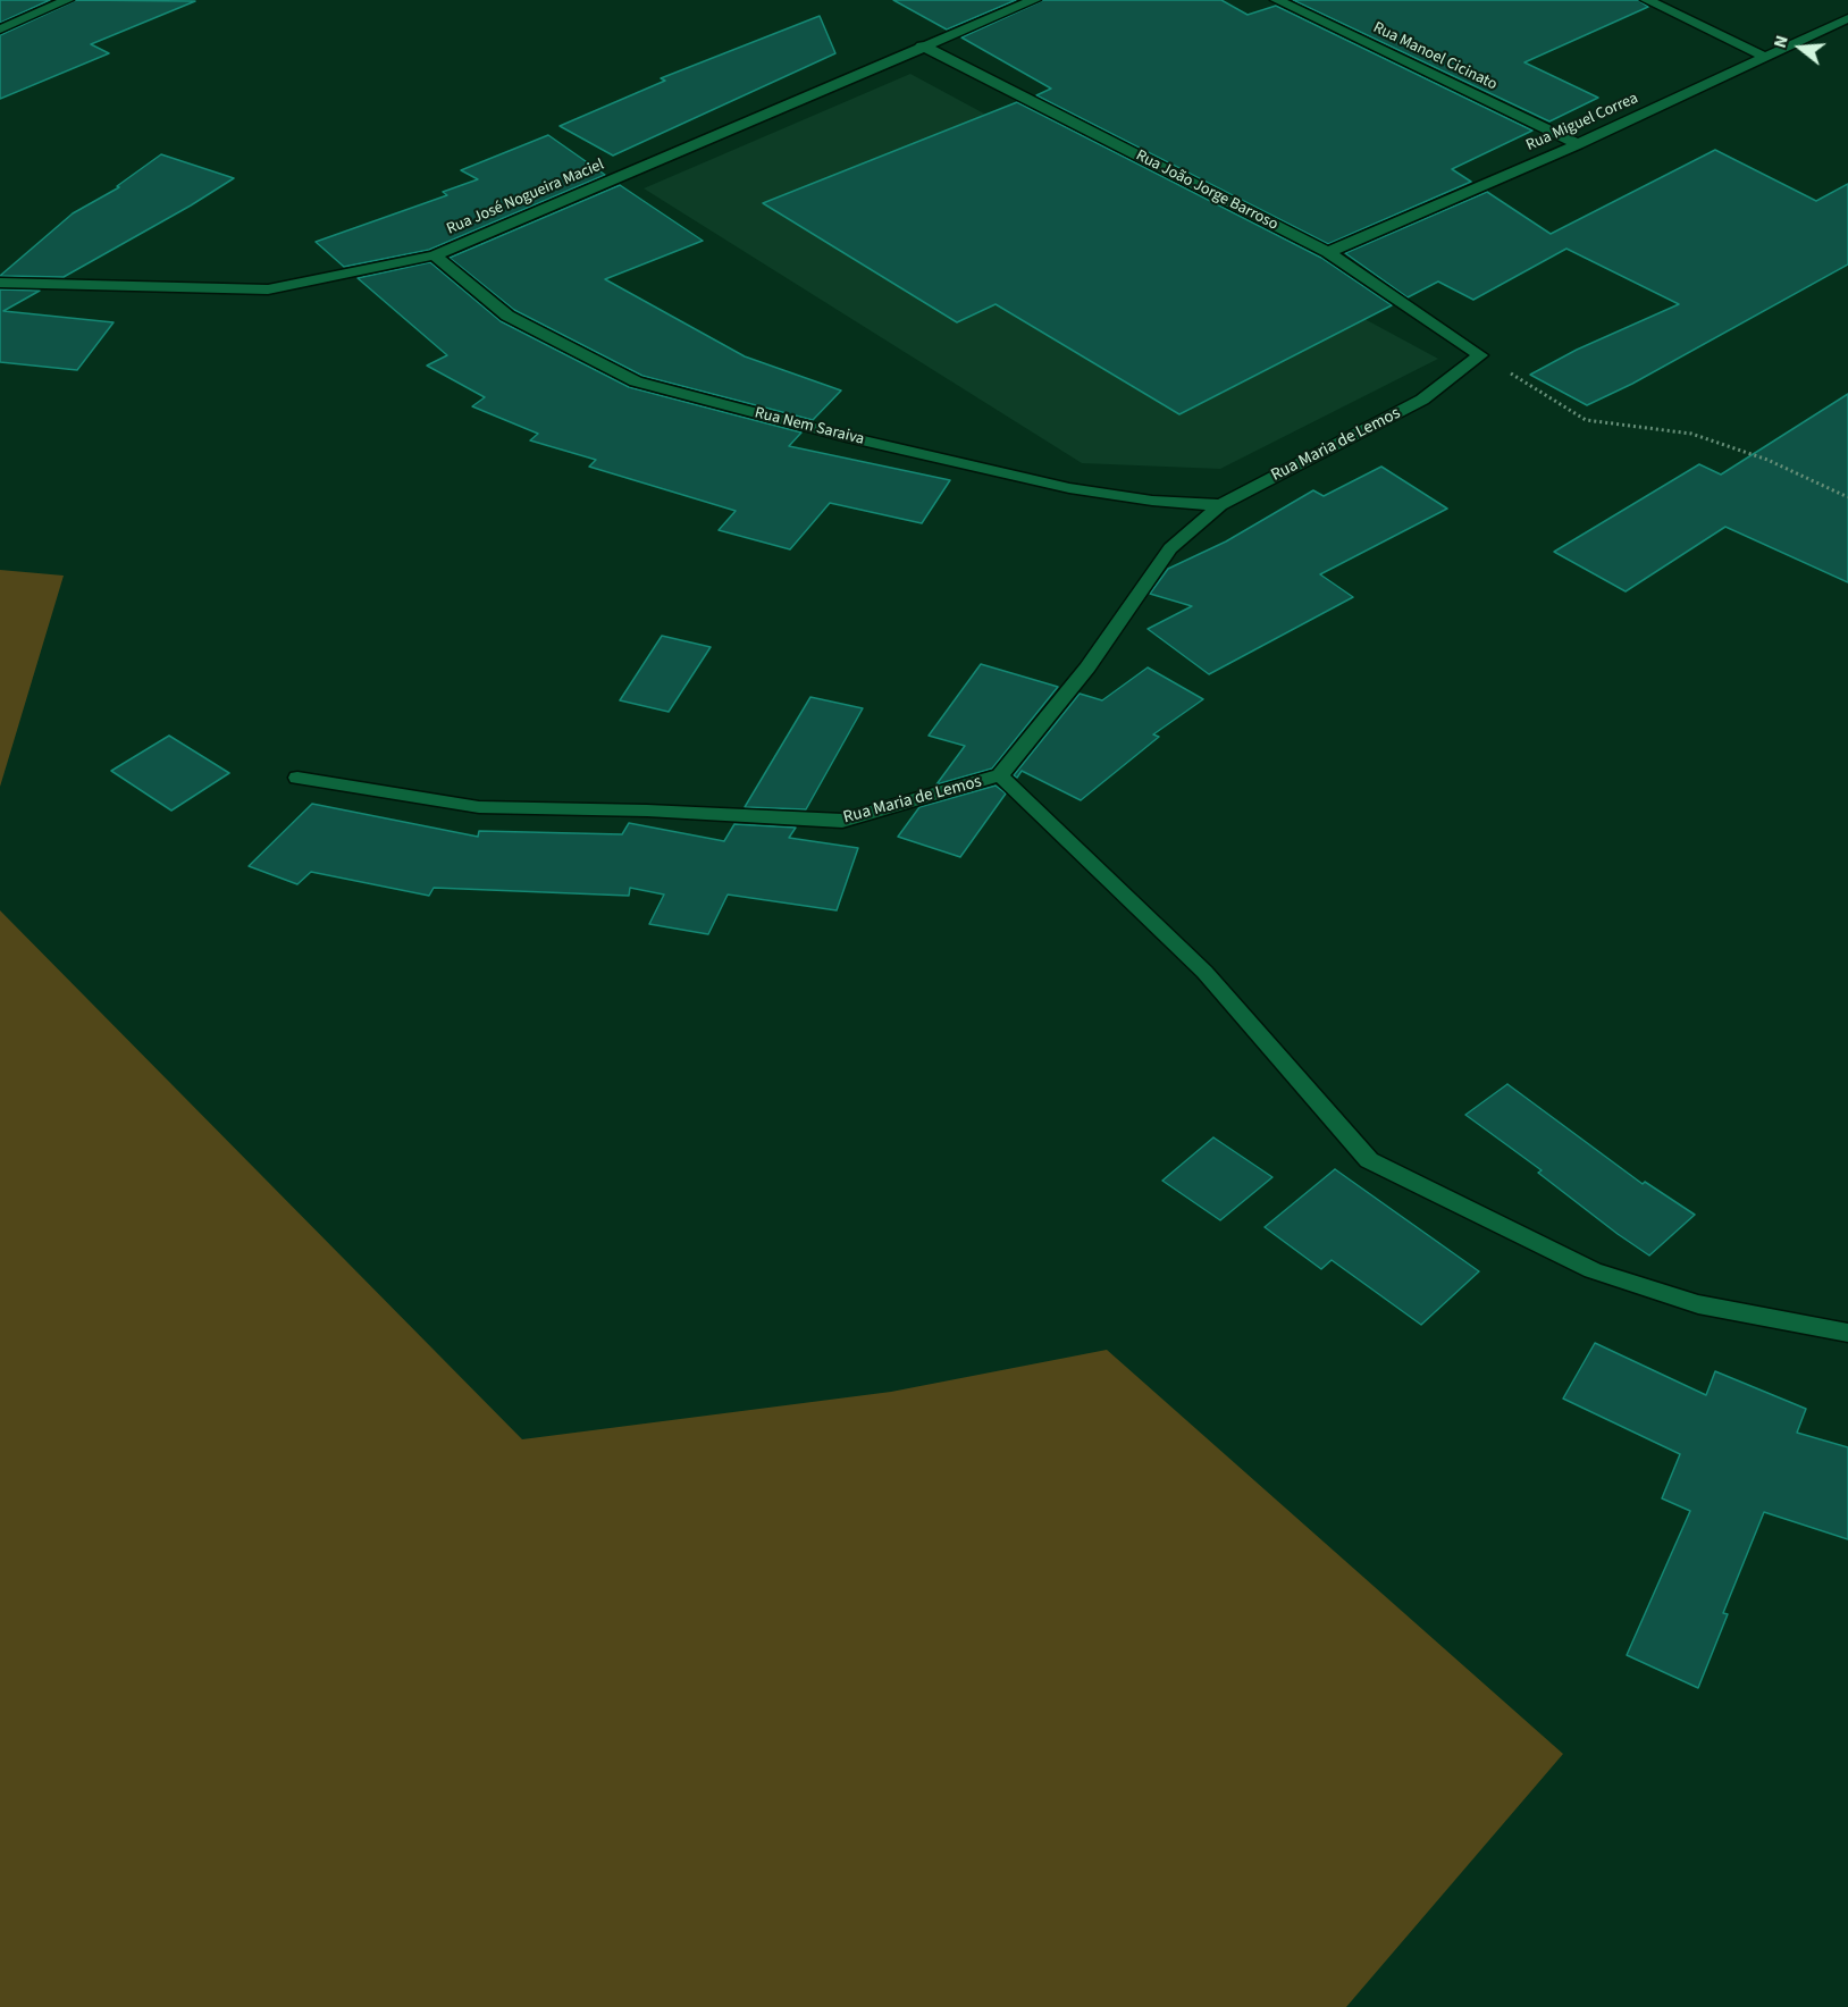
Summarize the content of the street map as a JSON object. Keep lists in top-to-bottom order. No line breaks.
{"streets":{"street":["Rua Manoel Cicinato","Rua Miguel Correa","Rua João Jorge Barroso","Rua José Nogueira Maciel","Rua Nem Saraiva","Rua Maria de Lemos"]},"crossings":[["Rua Manoel Cicinato","Rua Miguel Correa"],["Rua Miguel Correa","Rua João Jorge Barroso"],["Rua João Jorge Barroso","Rua José Nogueira Maciel"],["Rua João Jorge Barroso","Rua Maria de Lemos"],["Rua José Nogueira Maciel","Rua Nem Saraiva"],["Rua Nem Saraiva","Rua Maria de Lemos"]],"north":"left"}
